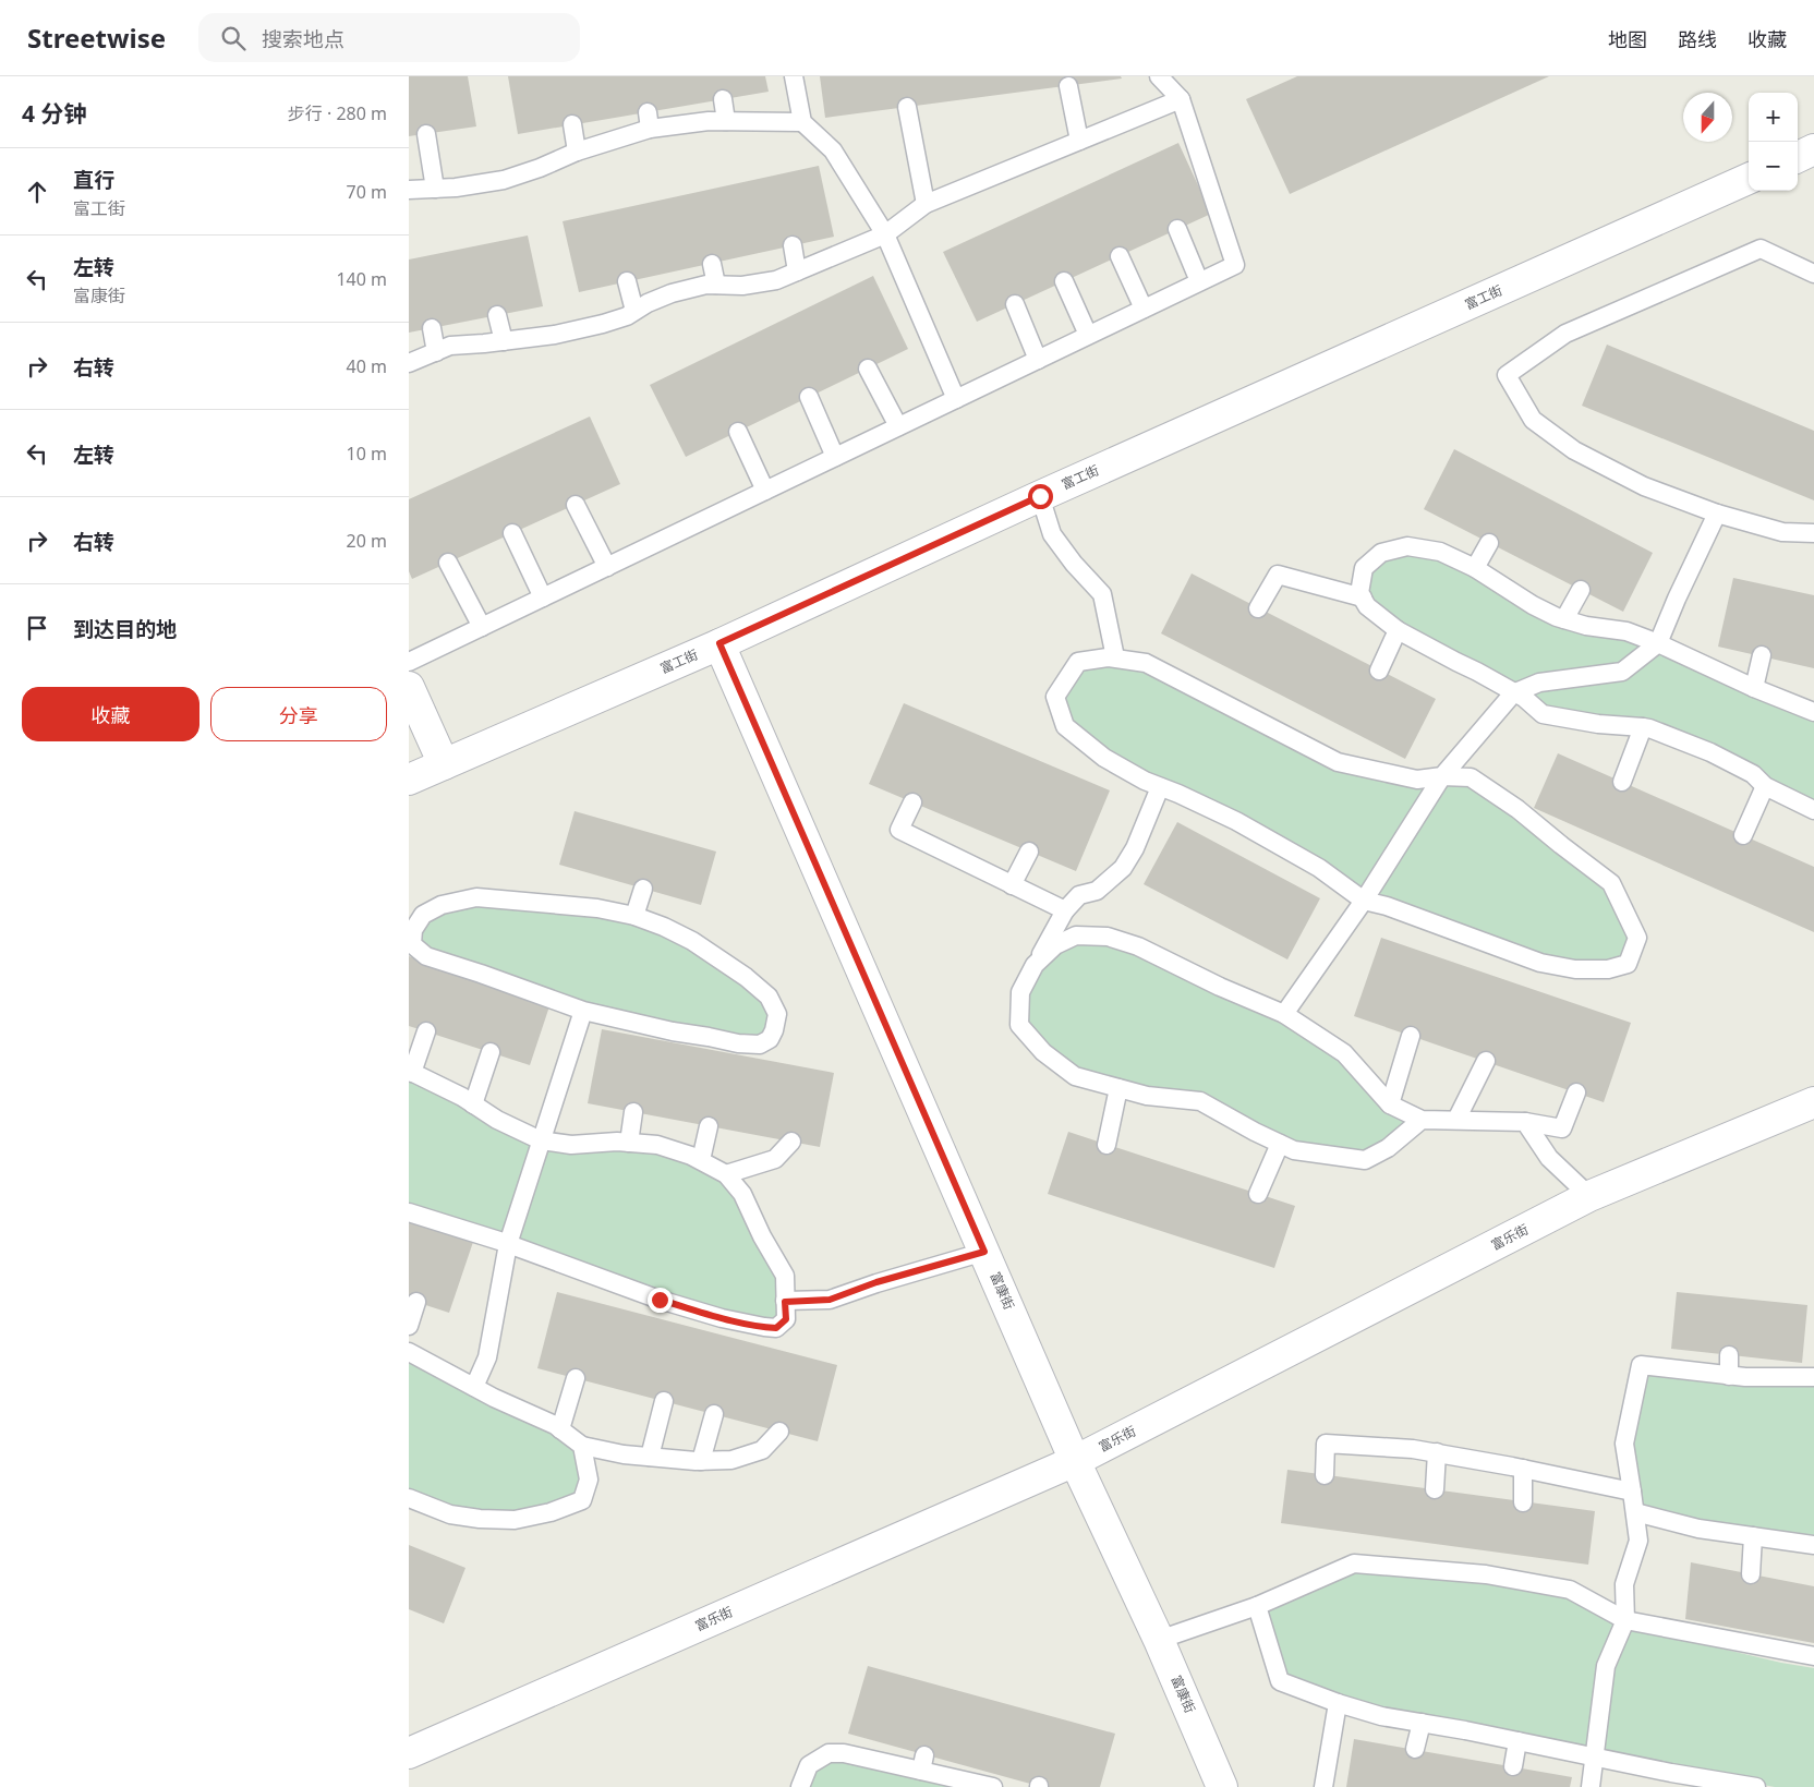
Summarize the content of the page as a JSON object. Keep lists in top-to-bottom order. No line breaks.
{"streets":{"street":["富工街","富乐街","富康街"]},"crossings":[["富工街","富康街"],["富乐街","富康街"]],"north":"bottom","page":{"header":"Streetwise","search":"搜索地点","nav":["地图","路线","收藏"],"heading":["4 分钟","步行 · 280 m"],"map_buttons":["+","−"],"list":[["直行","富工街","70 m"],["左转","富康街","140 m"],["右转","40 m"],["左转","10 m"],["右转","20 m"],"到达目的地"],"buttons":["收藏","分享"]}}
